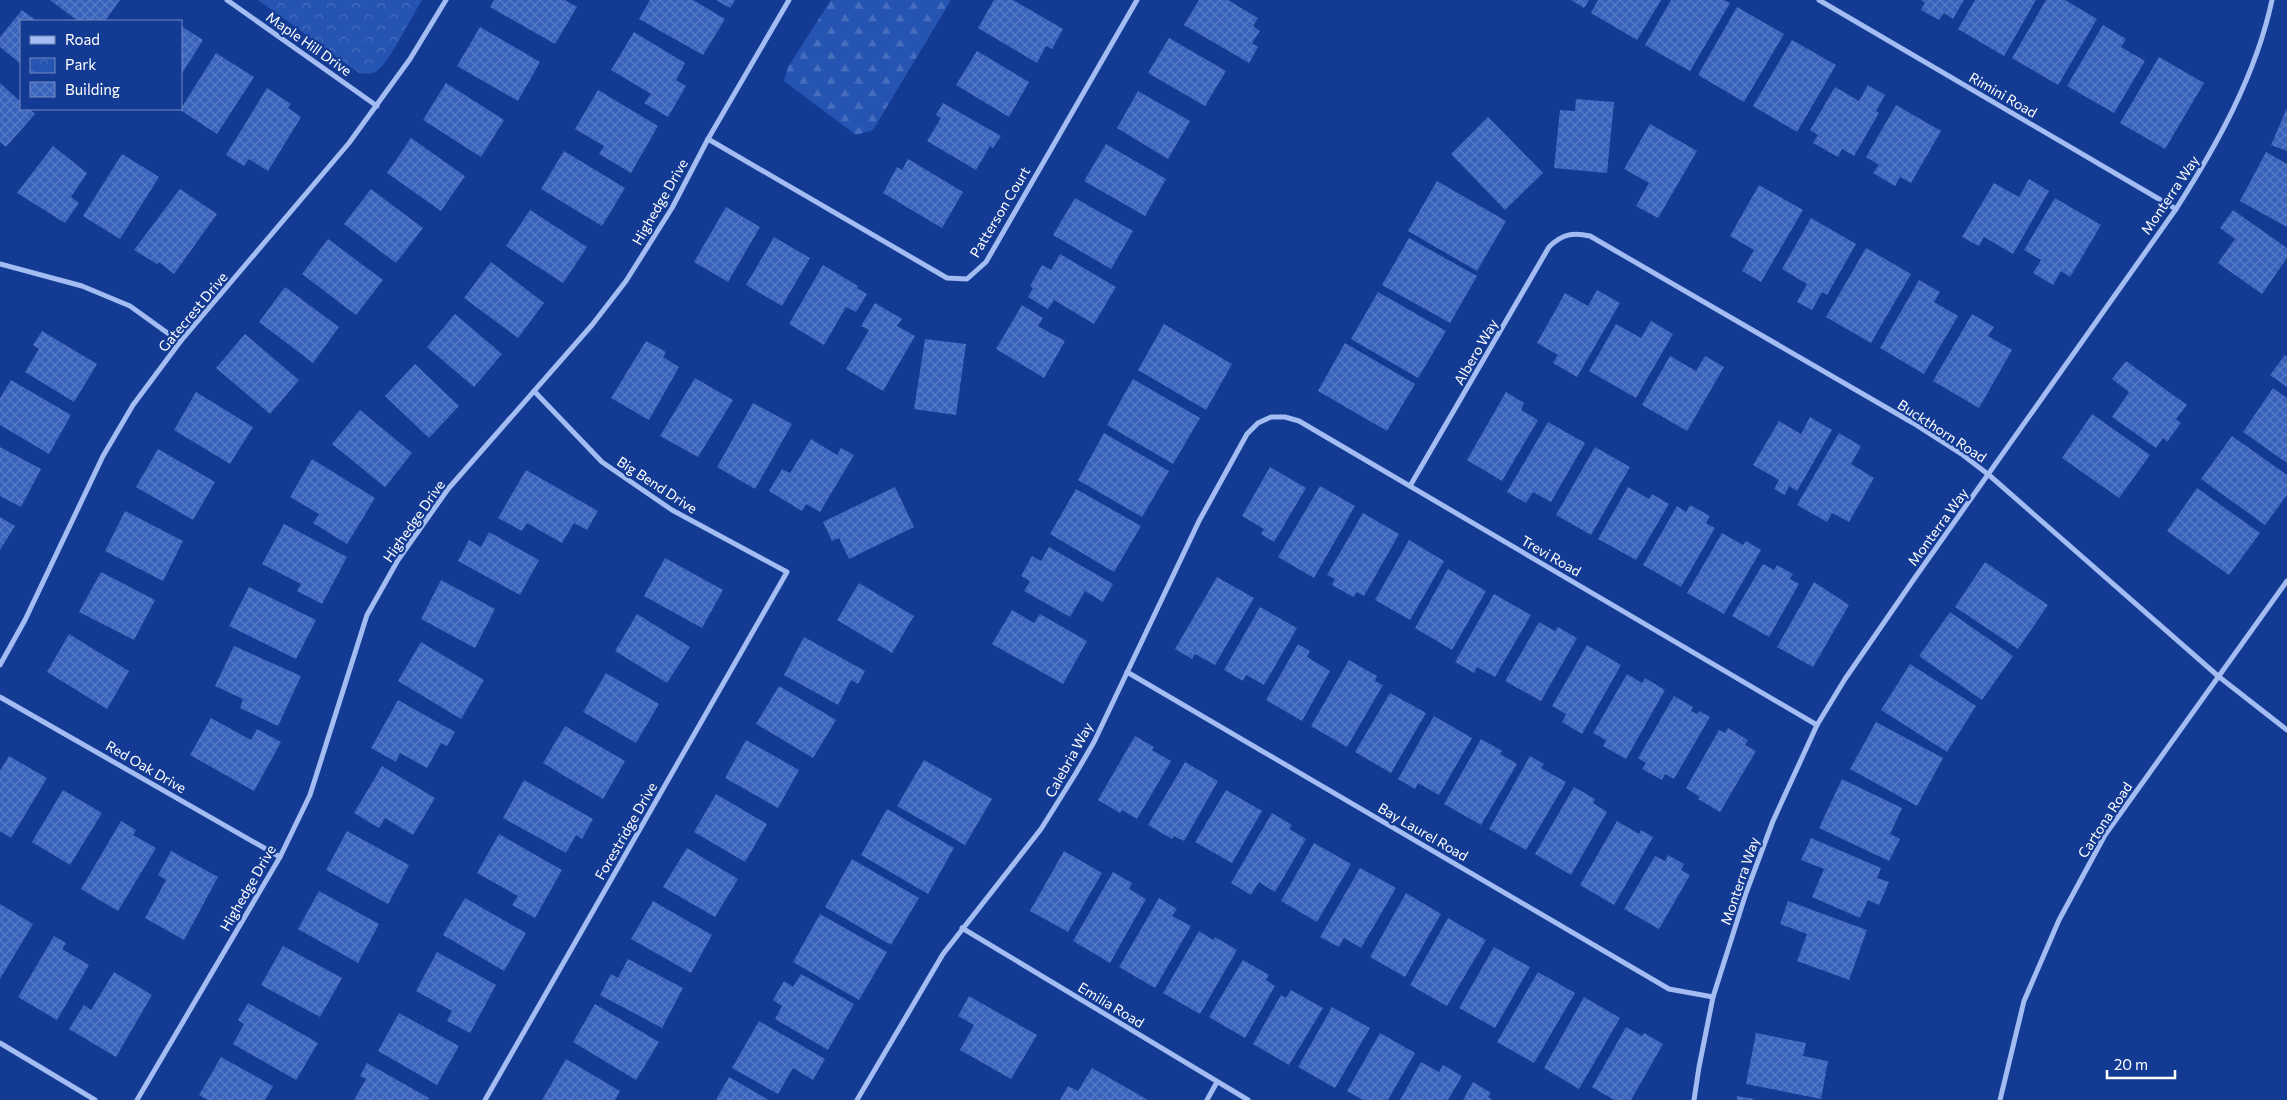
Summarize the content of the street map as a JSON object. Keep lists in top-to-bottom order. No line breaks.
{"streets":{"street":["Maple Hill Drive","Rimini Road","Monterra Way","Highedge Drive","Patterson Court","Gatecrest Drive","Albero Way","Buckthorn Road","Big Bend Drive","Trevi Road","Calebria Way","Red Oak Drive","Cartona Road","Forestridge Drive","Bay Laurel Road","Emilia Road"]},"crossings":[["Maple Hill Drive","Gatecrest Drive"],["Rimini Road","Monterra Way"],["Monterra Way","Buckthorn Road"],["Monterra Way","Trevi Road"],["Monterra Way","Bay Laurel Road"],["Highedge Drive","Patterson Court"],["Highedge Drive","Big Bend Drive"],["Highedge Drive","Red Oak Drive"],["Albero Way","Buckthorn Road"],["Albero Way","Trevi Road"],["Buckthorn Road","Cartona Road"],["Big Bend Drive","Forestridge Drive"],["Trevi Road","Calebria Way"],["Calebria Way","Bay Laurel Road"],["Calebria Way","Emilia Road"]],"legend":["Road","Park","Building"],"scale_bar":"20 m"}
